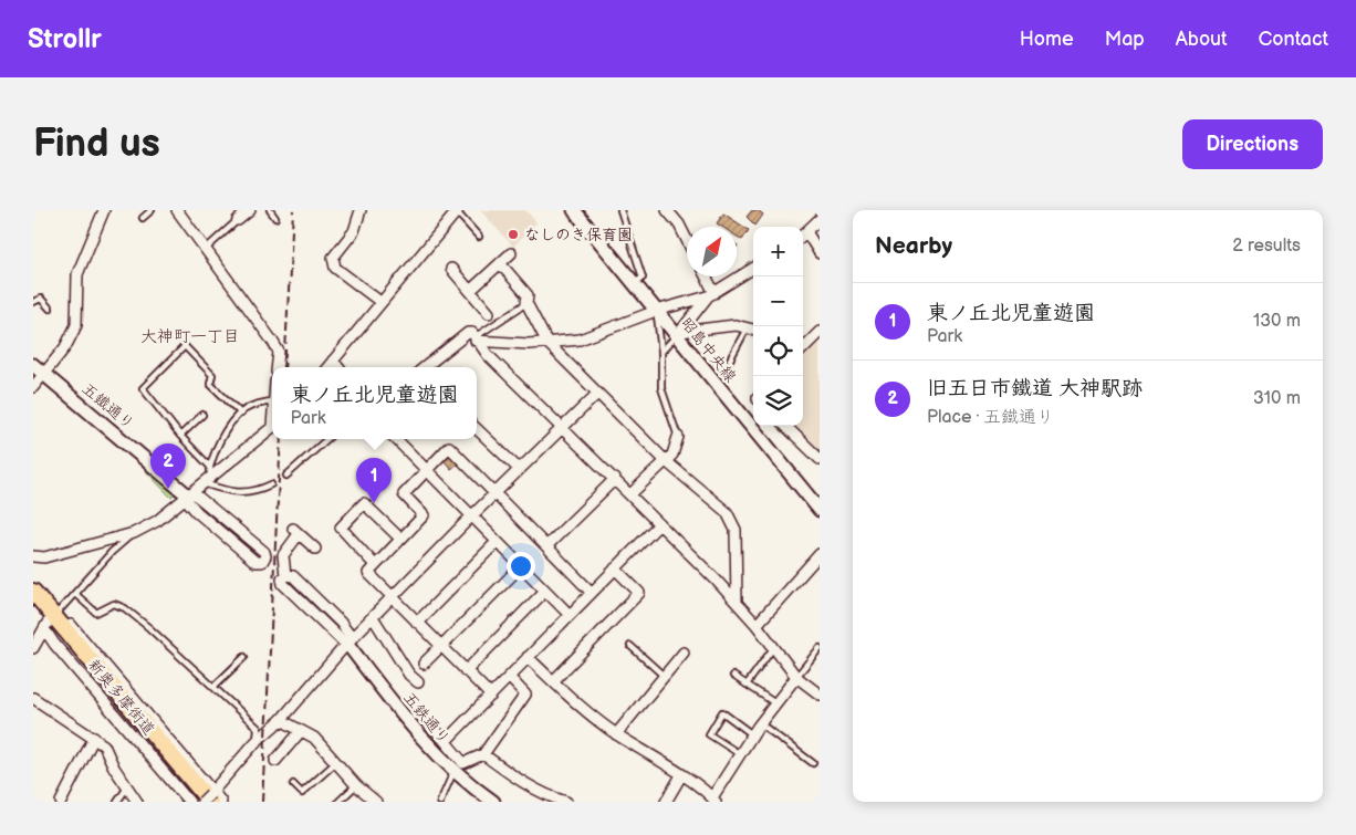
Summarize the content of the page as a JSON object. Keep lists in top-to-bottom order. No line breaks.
{"streets":{"main road":["新奥多摩街道"],"street":["昭島中央線","五鐵通り","五鉄通り"]},"districts":["大神町一丁目"],"places":["なしのき保育園"],"north":"top right","page":{"header":"Strollr","nav":["Home","Map","About","Contact"],"buttons":"Directions","title":"Find us","heading":["Nearby","2 results"],"map_buttons":["+","−"],"list":[{"mark":"1","name":"東ノ丘北児童遊園","note":"Park","value":"130 m"},{"mark":"2","name":"旧五日市鐵道 大神駅跡","note":"Place · 五鐵通り","value":"310 m"}],"popup":["東ノ丘北児童遊園","Park"],"pins":["2","1"]}}
